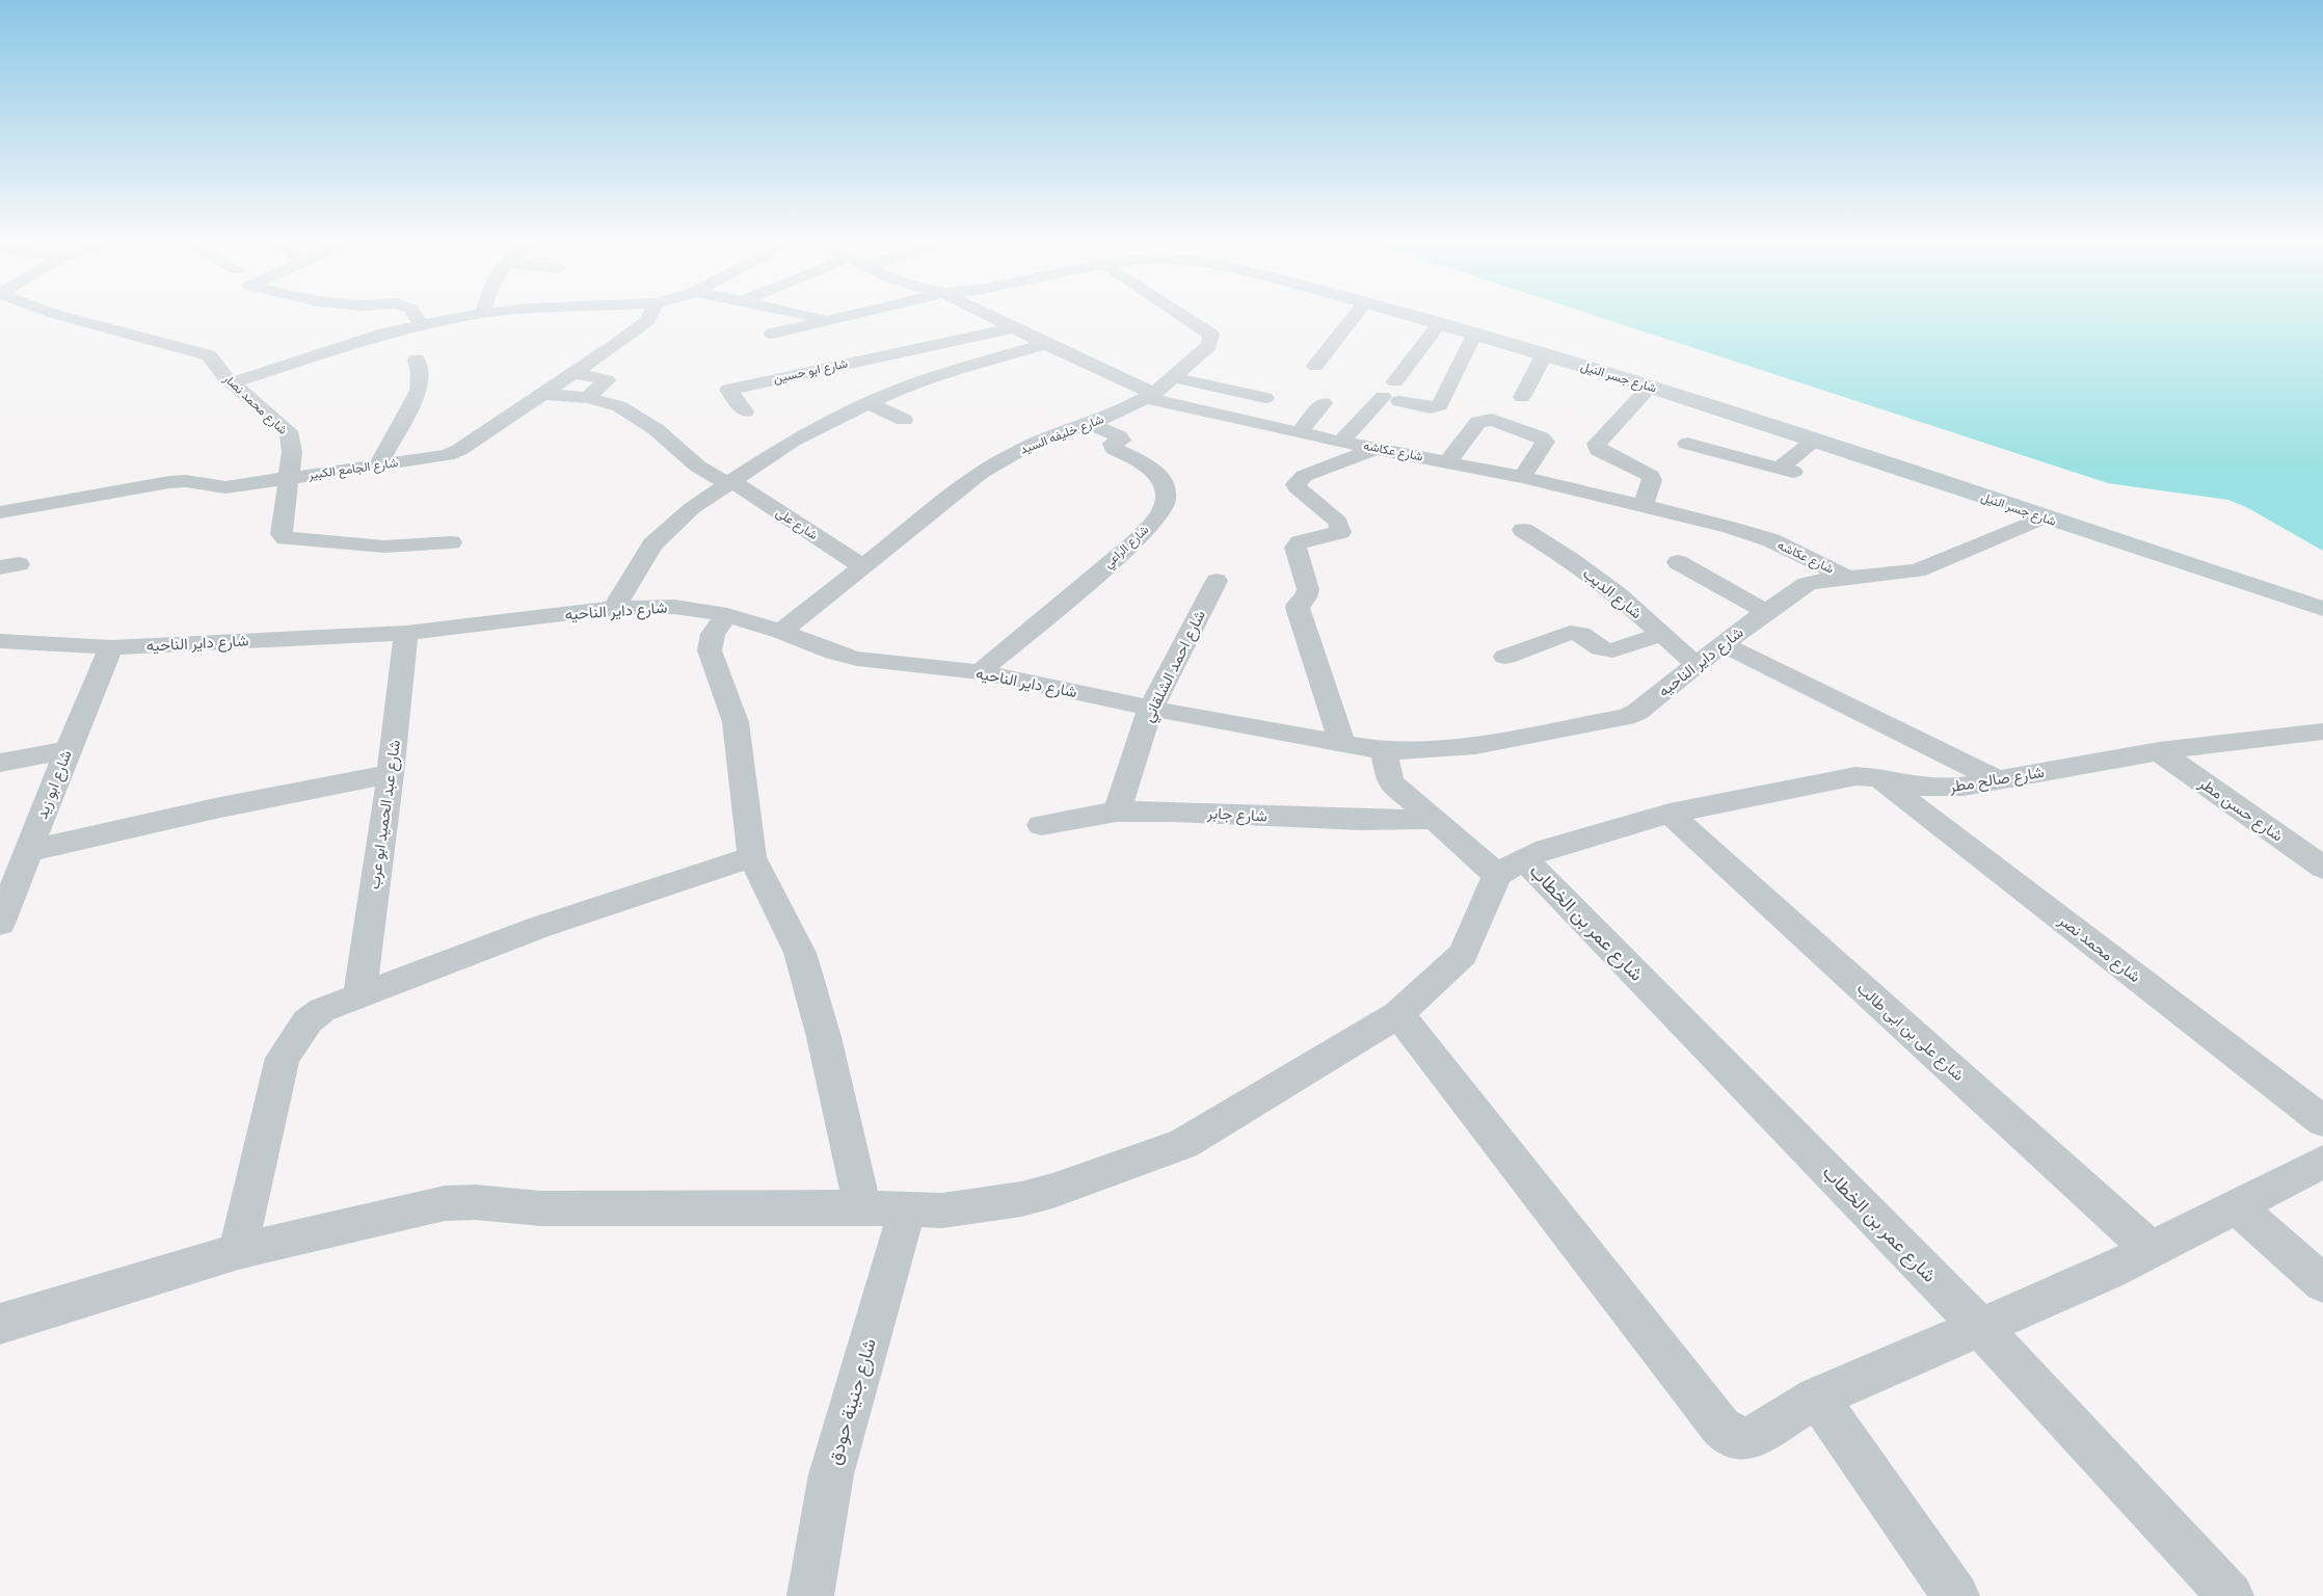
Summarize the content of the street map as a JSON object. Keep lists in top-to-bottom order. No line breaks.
{"streets":{"street":["شارع ابو حسين","شارع جسر النيل","شارع محمد نصار","شارع خليفه السيد","شارع عكاشه","شارع الجامع الكبير","شارع على","شارع الراعي","شارع الديب","شارع داير الناحيه","شارع احمد الشلقاني","شارع صالح مطر","شارع ابو زيد","شارع حسن مطر","شارع عبد الحميد ابو عرب","شارع جابر","شارع عمر بن الخطاب","شارع محمد نصر","شارع على بن ابى طالب","شارع جنينة حودق"]},"crossings":[["شارع ابو حسين","شارع عكاشه"],["شارع جسر النيل","شارع داير الناحيه"],["شارع محمد نصار","شارع الجامع الكبير"],["شارع خليفه السيد","شارع عكاشه"],["شارع خليفه السيد","شارع على"],["شارع خليفه السيد","شارع الراعي"],["شارع خليفه السيد","شارع داير الناحيه"],["شارع عكاشه","شارع داير الناحيه"],["شارع الجامع الكبير","شارع على"],["شارع الراعي","شارع داير الناحيه"],["شارع الديب","شارع داير الناحيه"],["شارع داير الناحيه","شارع احمد الشلقاني"],["شارع داير الناحيه","شارع ابو زيد"],["شارع داير الناحيه","شارع عبد الحميد ابو عرب"],["شارع داير الناحيه","شارع عمر بن الخطاب"],["شارع احمد الشلقاني","شارع جابر"],["شارع صالح مطر","شارع حسن مطر"],["شارع صالح مطر","شارع عمر بن الخطاب"],["شارع صالح مطر","شارع محمد نصر"],["شارع صالح مطر","شارع على بن ابى طالب"],["شارع جابر","شارع عمر بن الخطاب"]]}
